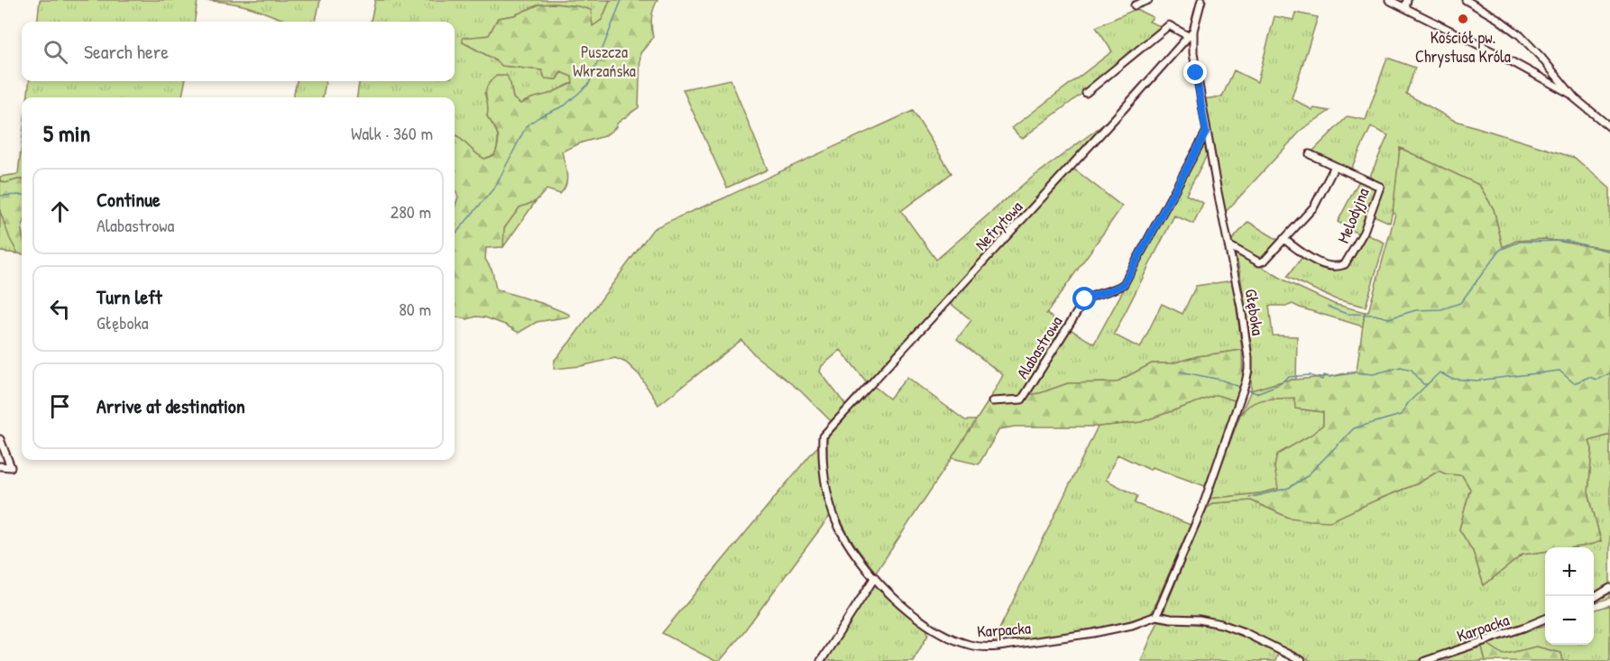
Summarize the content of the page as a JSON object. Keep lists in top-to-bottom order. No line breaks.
{"streets":{"street":["Melodyjna","Nefrytowa","Głęboka","Alabastrowa","Karpacka"]},"crossings":[["Nefrytowa","Głęboka"],["Nefrytowa","Karpacka"],["Głęboka","Alabastrowa"],["Głęboka","Karpacka"]],"parks":["Puszcza Wkrzańska"],"places":["Kościół pw. Chrystusa Króla"],"page":{"search":"Search here","heading":["5 min","Walk · 360 m"],"list":[["Continue","Alabastrowa","280 m"],["Turn left","Głęboka","80 m"],"Arrive at destination"],"map_buttons":["+","−"]}}
